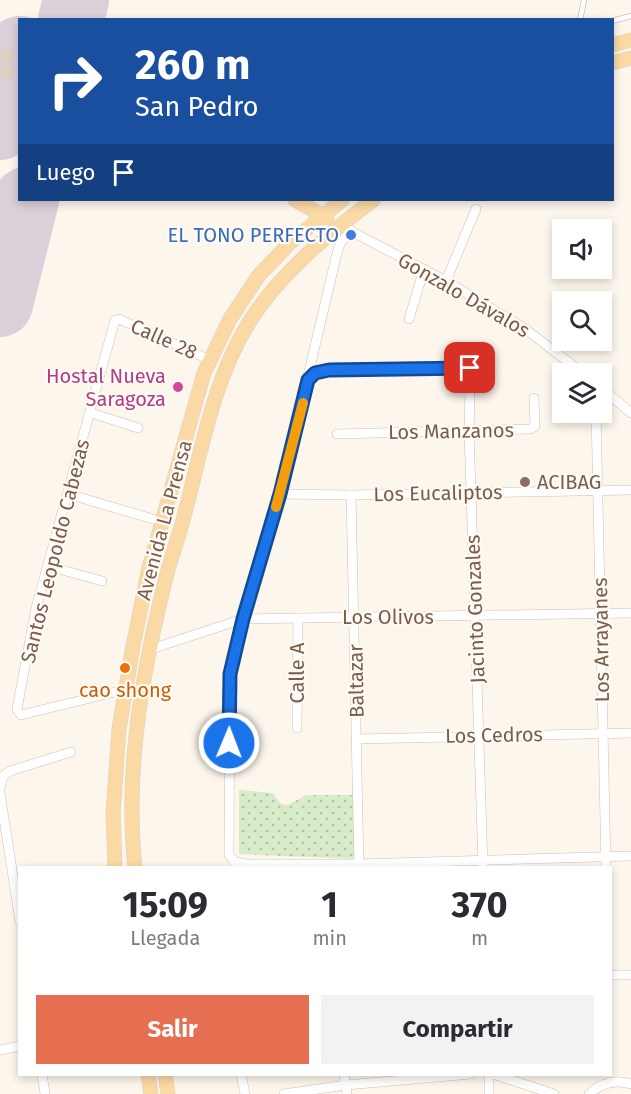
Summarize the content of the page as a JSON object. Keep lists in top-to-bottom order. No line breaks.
{"streets":{"main road":["Avenida La Prensa"],"street":["Gonzalo Dávalos","Calle 28","Los Manzanos","Los Eucaliptos","Santos Leopoldo Cabezas","Jacinto Gonzales","Los Olivos","Los Arrayanes","Calle A","Baltazar","Los Cedros"]},"crossings":[["Gonzalo Dávalos","Avenida La Prensa"],["Calle 28","Avenida La Prensa"],["Calle 28","Santos Leopoldo Cabezas"],["Los Manzanos","Jacinto Gonzales"],["Los Eucaliptos","Jacinto Gonzales"],["Los Eucaliptos","Los Arrayanes"],["Los Eucaliptos","Baltazar"],["Avenida La Prensa","Santos Leopoldo Cabezas"],["Avenida La Prensa","Los Olivos"],["Jacinto Gonzales","Los Olivos"],["Jacinto Gonzales","Los Cedros"],["Los Olivos","Los Arrayanes"],["Los Olivos","Calle A"],["Los Olivos","Baltazar"],["Los Arrayanes","Los Cedros"],["Baltazar","Los Cedros"]],"places":["EL TONO PERFECTO","Hostal Nueva Saragoza","ACIBAG","cao shong"],"page":{"turn":["260 m","San Pedro"],"then":"Luego","eta":["15:09","Llegada","1","min","370","m"],"buttons":["Salir","Compartir"]}}
